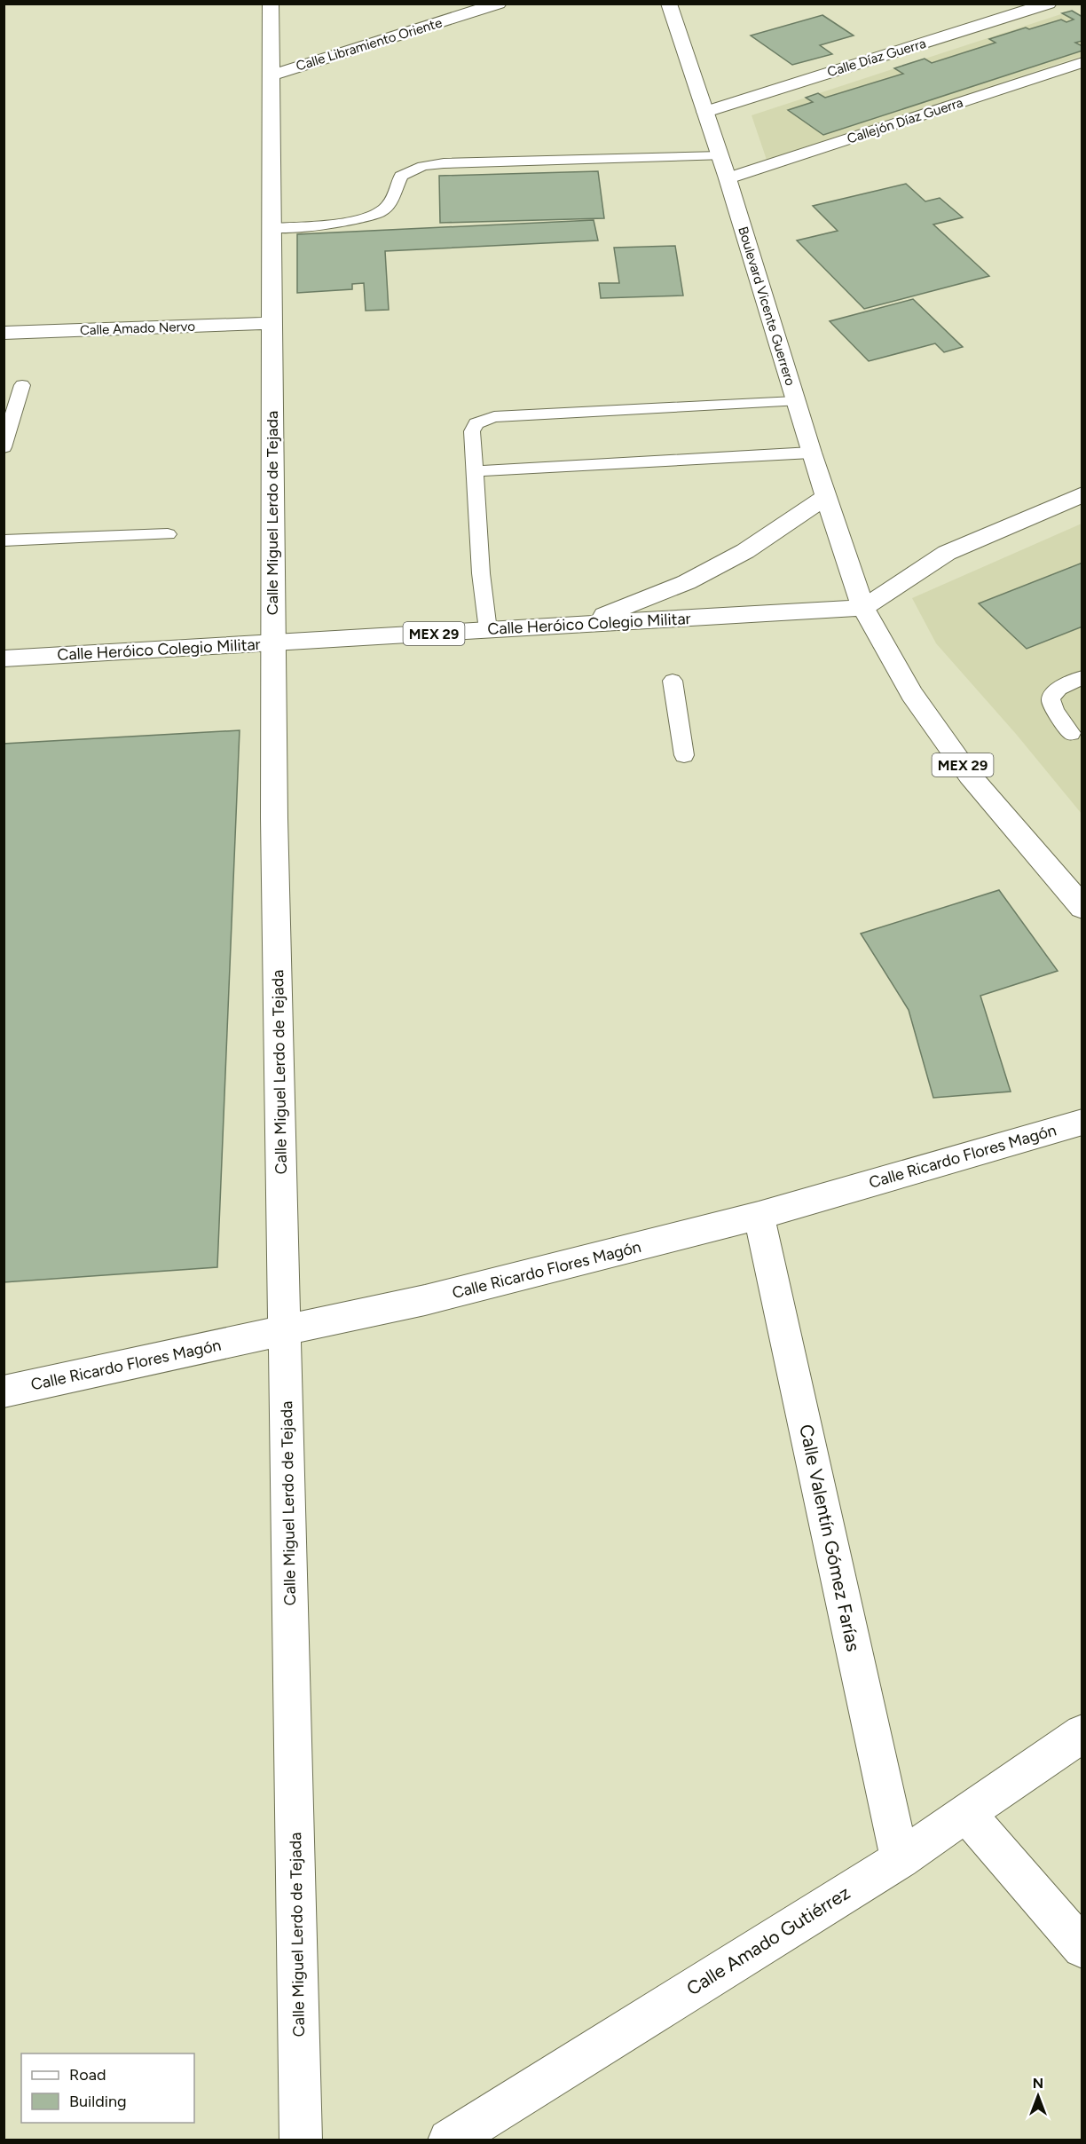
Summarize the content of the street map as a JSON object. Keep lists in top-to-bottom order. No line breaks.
{"streets":{"street":["Calle Libramiento Oriente","Calle Díaz Guerra","Callejón Díaz Guerra","Boulevard Vicente Guerrero","Calle Amado Nervo","Calle Miguel Lerdo de Tejada","Calle Heróico Colegio Militar","MEX 29","Calle Ricardo Flores Magón","Calle Valentín Gómez Farías","Calle Amado Gutiérrez"]},"crossings":[["Calle Libramiento Oriente","Calle Miguel Lerdo de Tejada"],["Calle Díaz Guerra","Boulevard Vicente Guerrero"],["Callejón Díaz Guerra","Boulevard Vicente Guerrero"],["Boulevard Vicente Guerrero","Calle Heróico Colegio Militar"],["Boulevard Vicente Guerrero","MEX 29"],["Calle Amado Nervo","Calle Miguel Lerdo de Tejada"],["Calle Miguel Lerdo de Tejada","Calle Heróico Colegio Militar"],["Calle Miguel Lerdo de Tejada","Calle Ricardo Flores Magón"],["Calle Heróico Colegio Militar","MEX 29"],["Calle Ricardo Flores Magón","Calle Valentín Gómez Farías"],["Calle Valentín Gómez Farías","Calle Amado Gutiérrez"]],"legend":["Road","Building"],"north":"top"}
